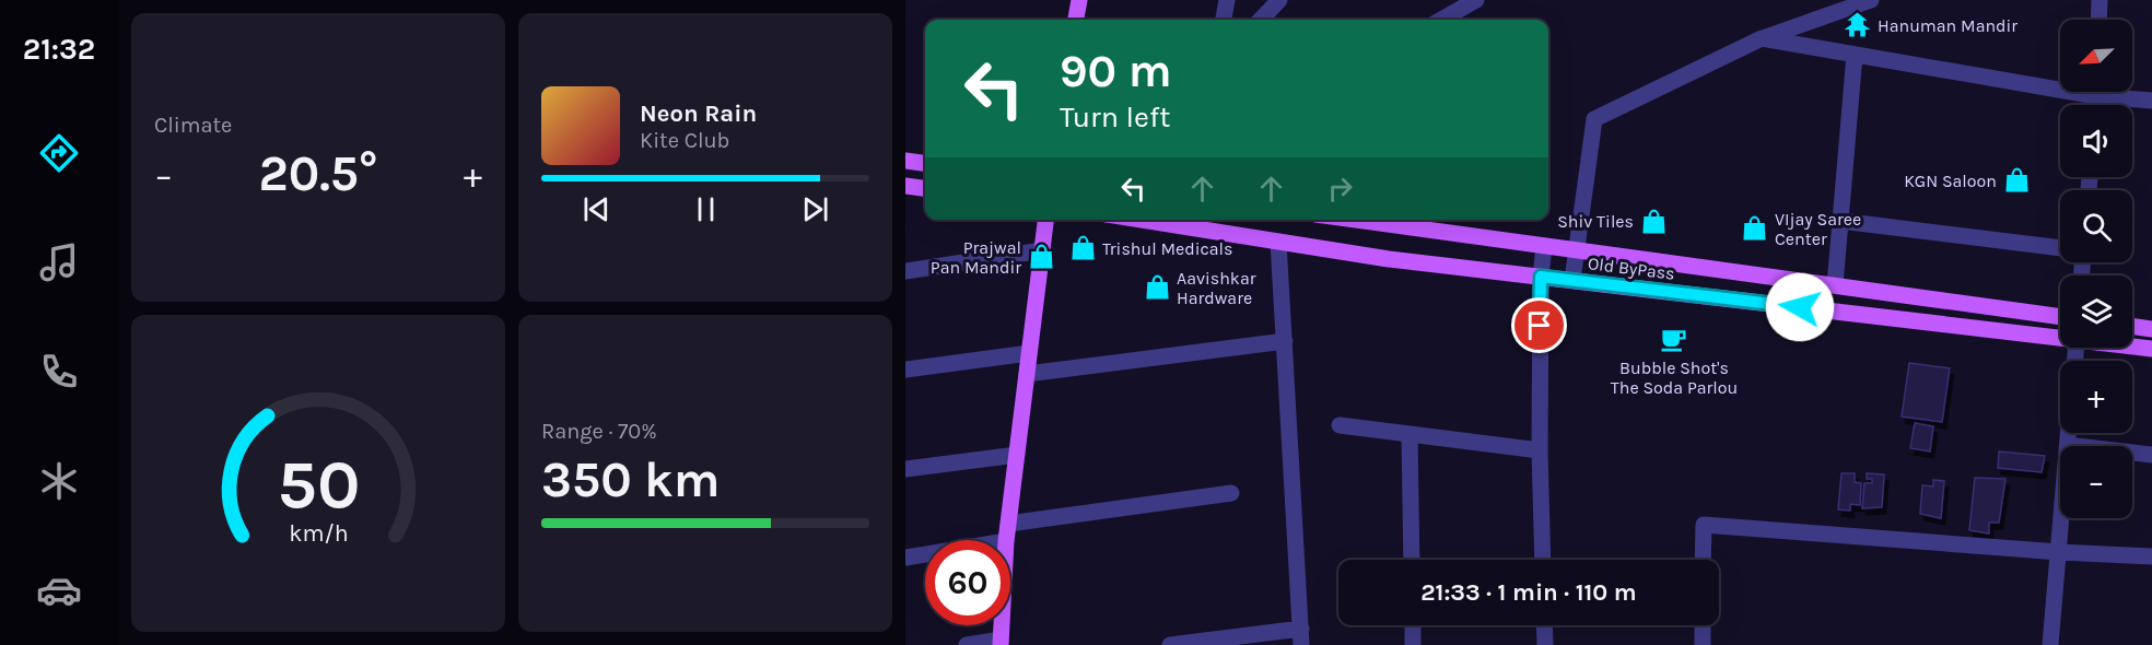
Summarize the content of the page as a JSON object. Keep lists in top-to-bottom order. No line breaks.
{"streets":{"main road":["Old ByPass"]},"places":{"temple":["Hanuman Mandir"],"shop":["KGN Saloon","Shiv Tiles","VIjay Saree Center","Trishul Medicals","Prajwal Pan Mandir","Aavishkar Hardware"],"cafe":["Bubble Shot's The Soda Parlou"]},"north":"bottom left","page":{"tabs":"21:32","tile":["Climate",["Range · 70%","350 km"]],"map_buttons":["+","−"],"turn":["90 m","Turn left"],"song":["Neon Rain","Kite Club"],"heat":["−","20.5°","+"],"limit":"60","trip":"21:33 · 1 min · 110 m","gauge":["50","km/h"]}}
